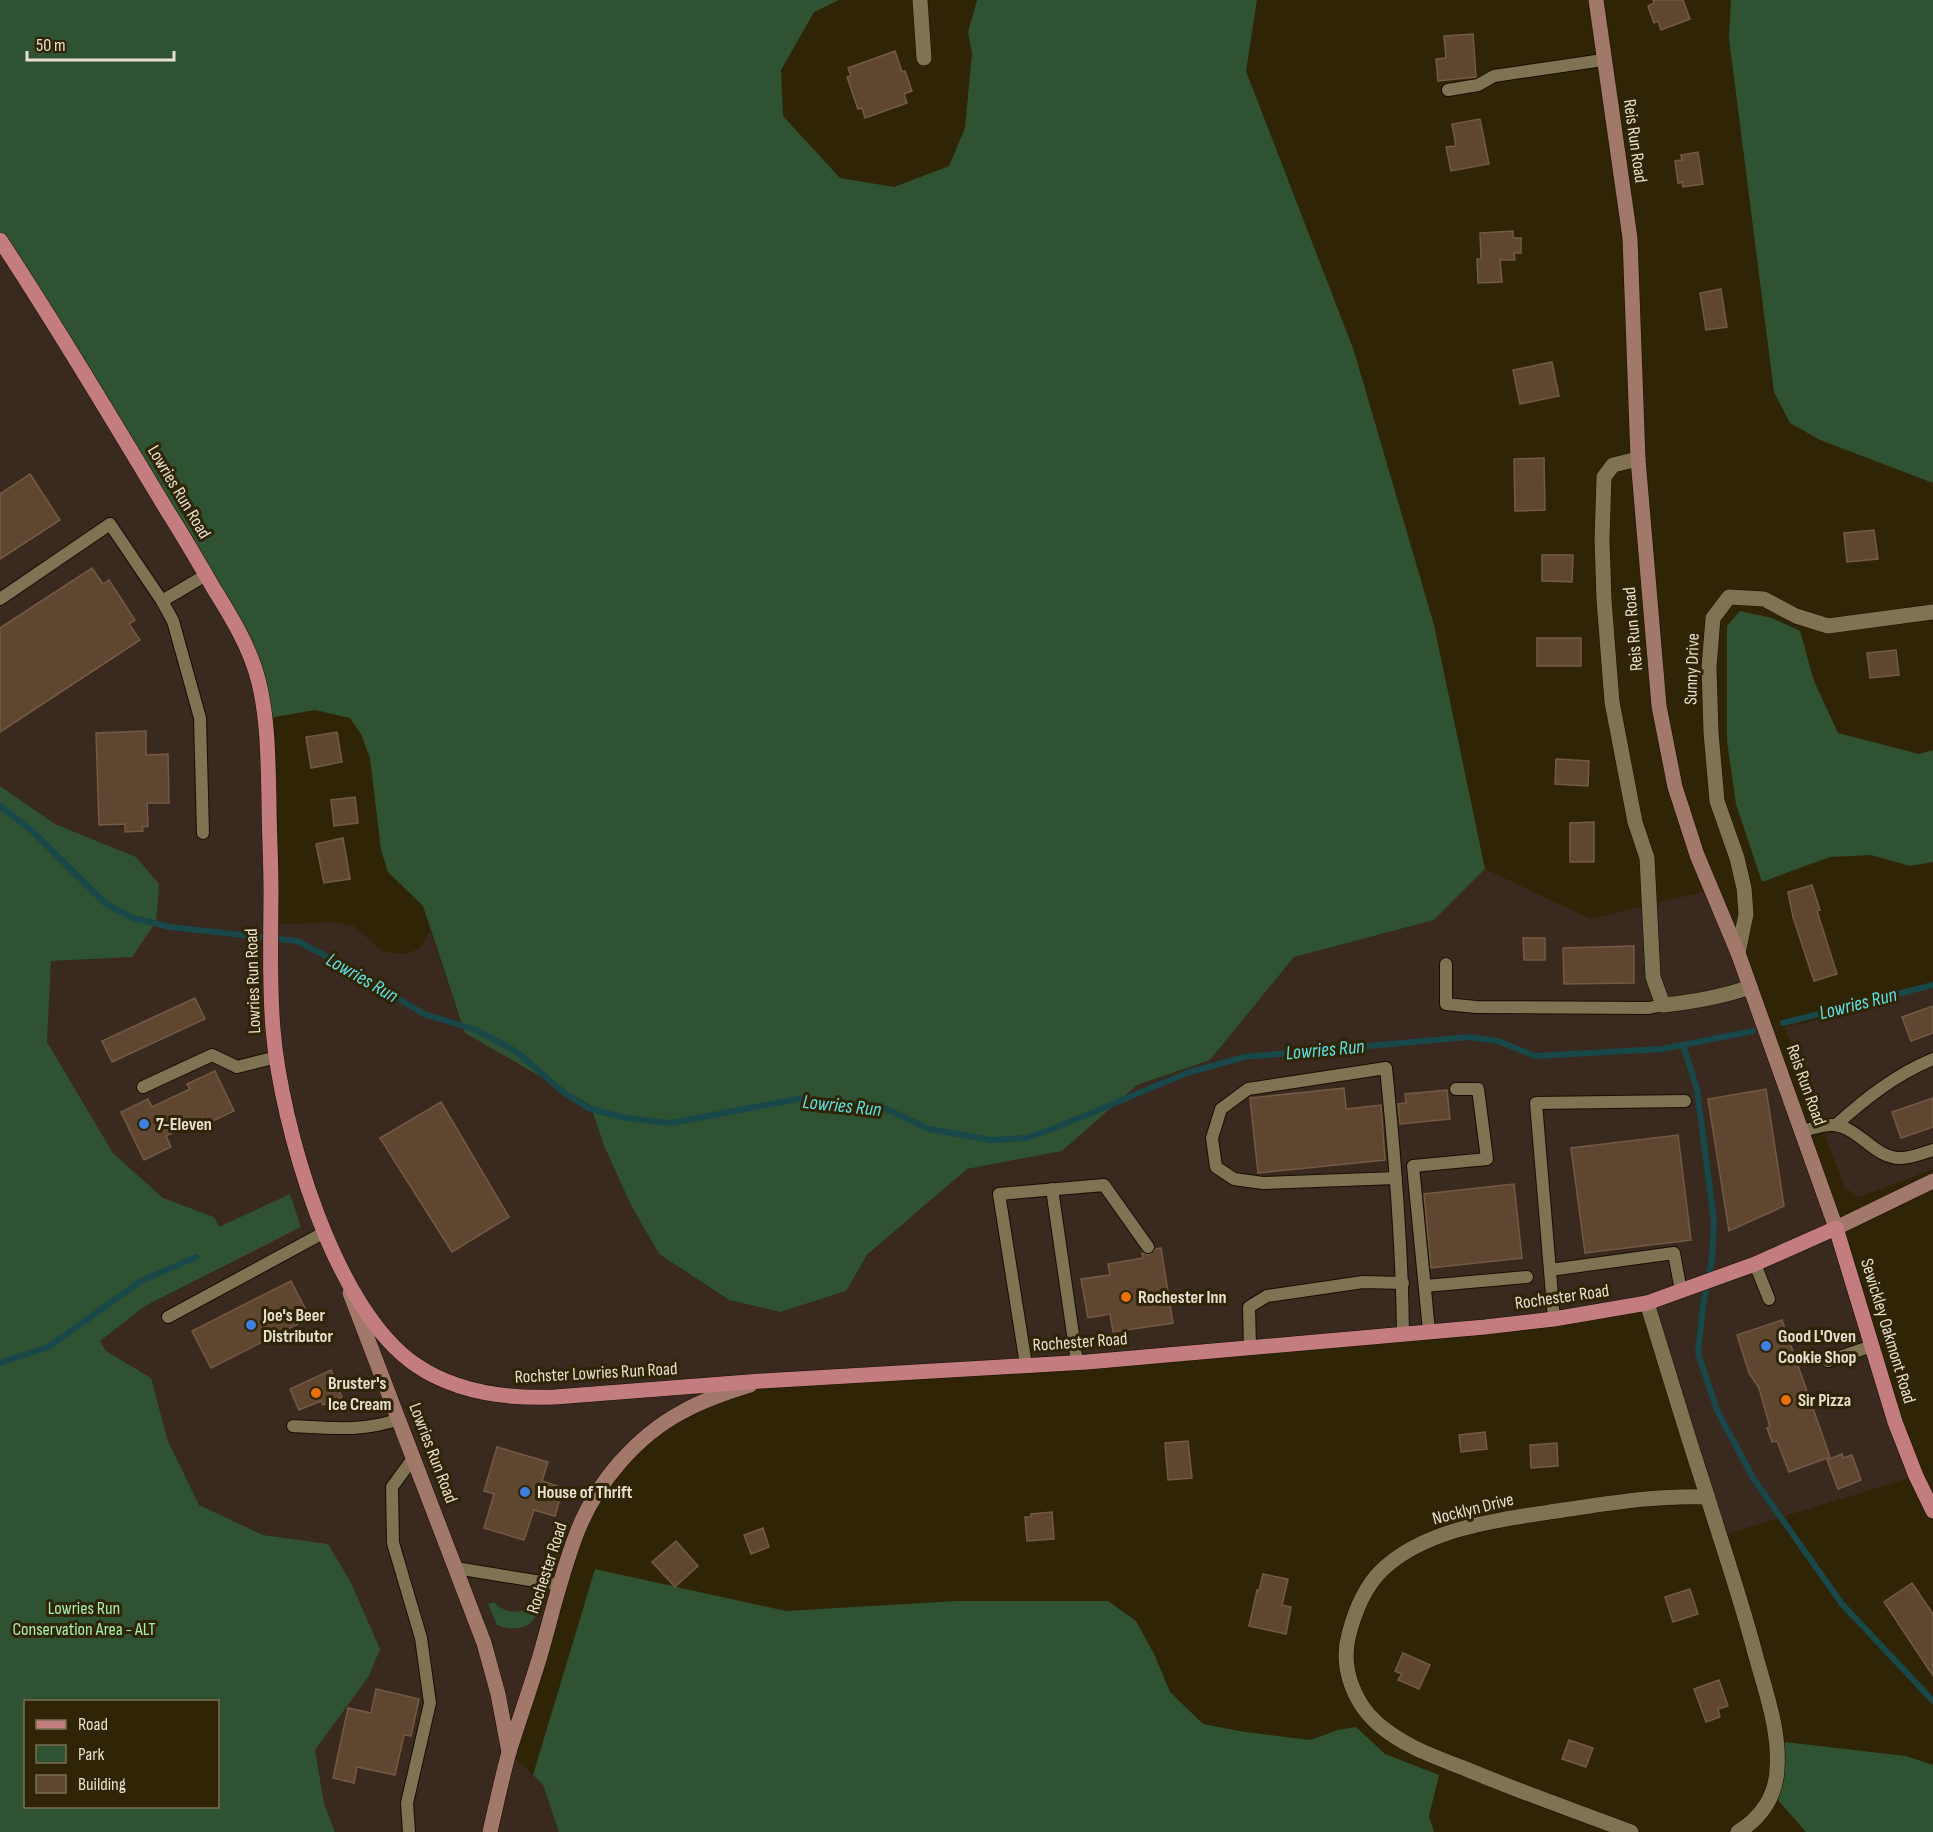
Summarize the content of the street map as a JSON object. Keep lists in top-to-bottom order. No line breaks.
{"streets":{"main road":["Lowries Run Road","Rochester Road","Sewickley Oakmont Road","Rochster Lowries Run Road"],"street":["Reis Run Road","Sunny Drive","Nocklyn Drive"]},"crossings":[["Reis Run Road","Sunny Drive"],["Reis Run Road","Rochester Road"],["Reis Run Road","Sewickley Oakmont Road"],["Lowries Run Road","Rochester Road"],["Lowries Run Road","Rochster Lowries Run Road"],["Rochester Road","Sewickley Oakmont Road"],["Rochester Road","Rochster Lowries Run Road"]],"water":["Lowries Run"],"parks":["Lowries Run Conservation Area - ALT"],"places":["7-Eleven","Rochester Inn","Joe's Beer Distributor","Good L'Oven Cookie Shop","Bruster's Ice Cream","Sir Pizza","House of Thrift"],"legend":["Road","Park","Building"],"scale_bar":"50 m"}
